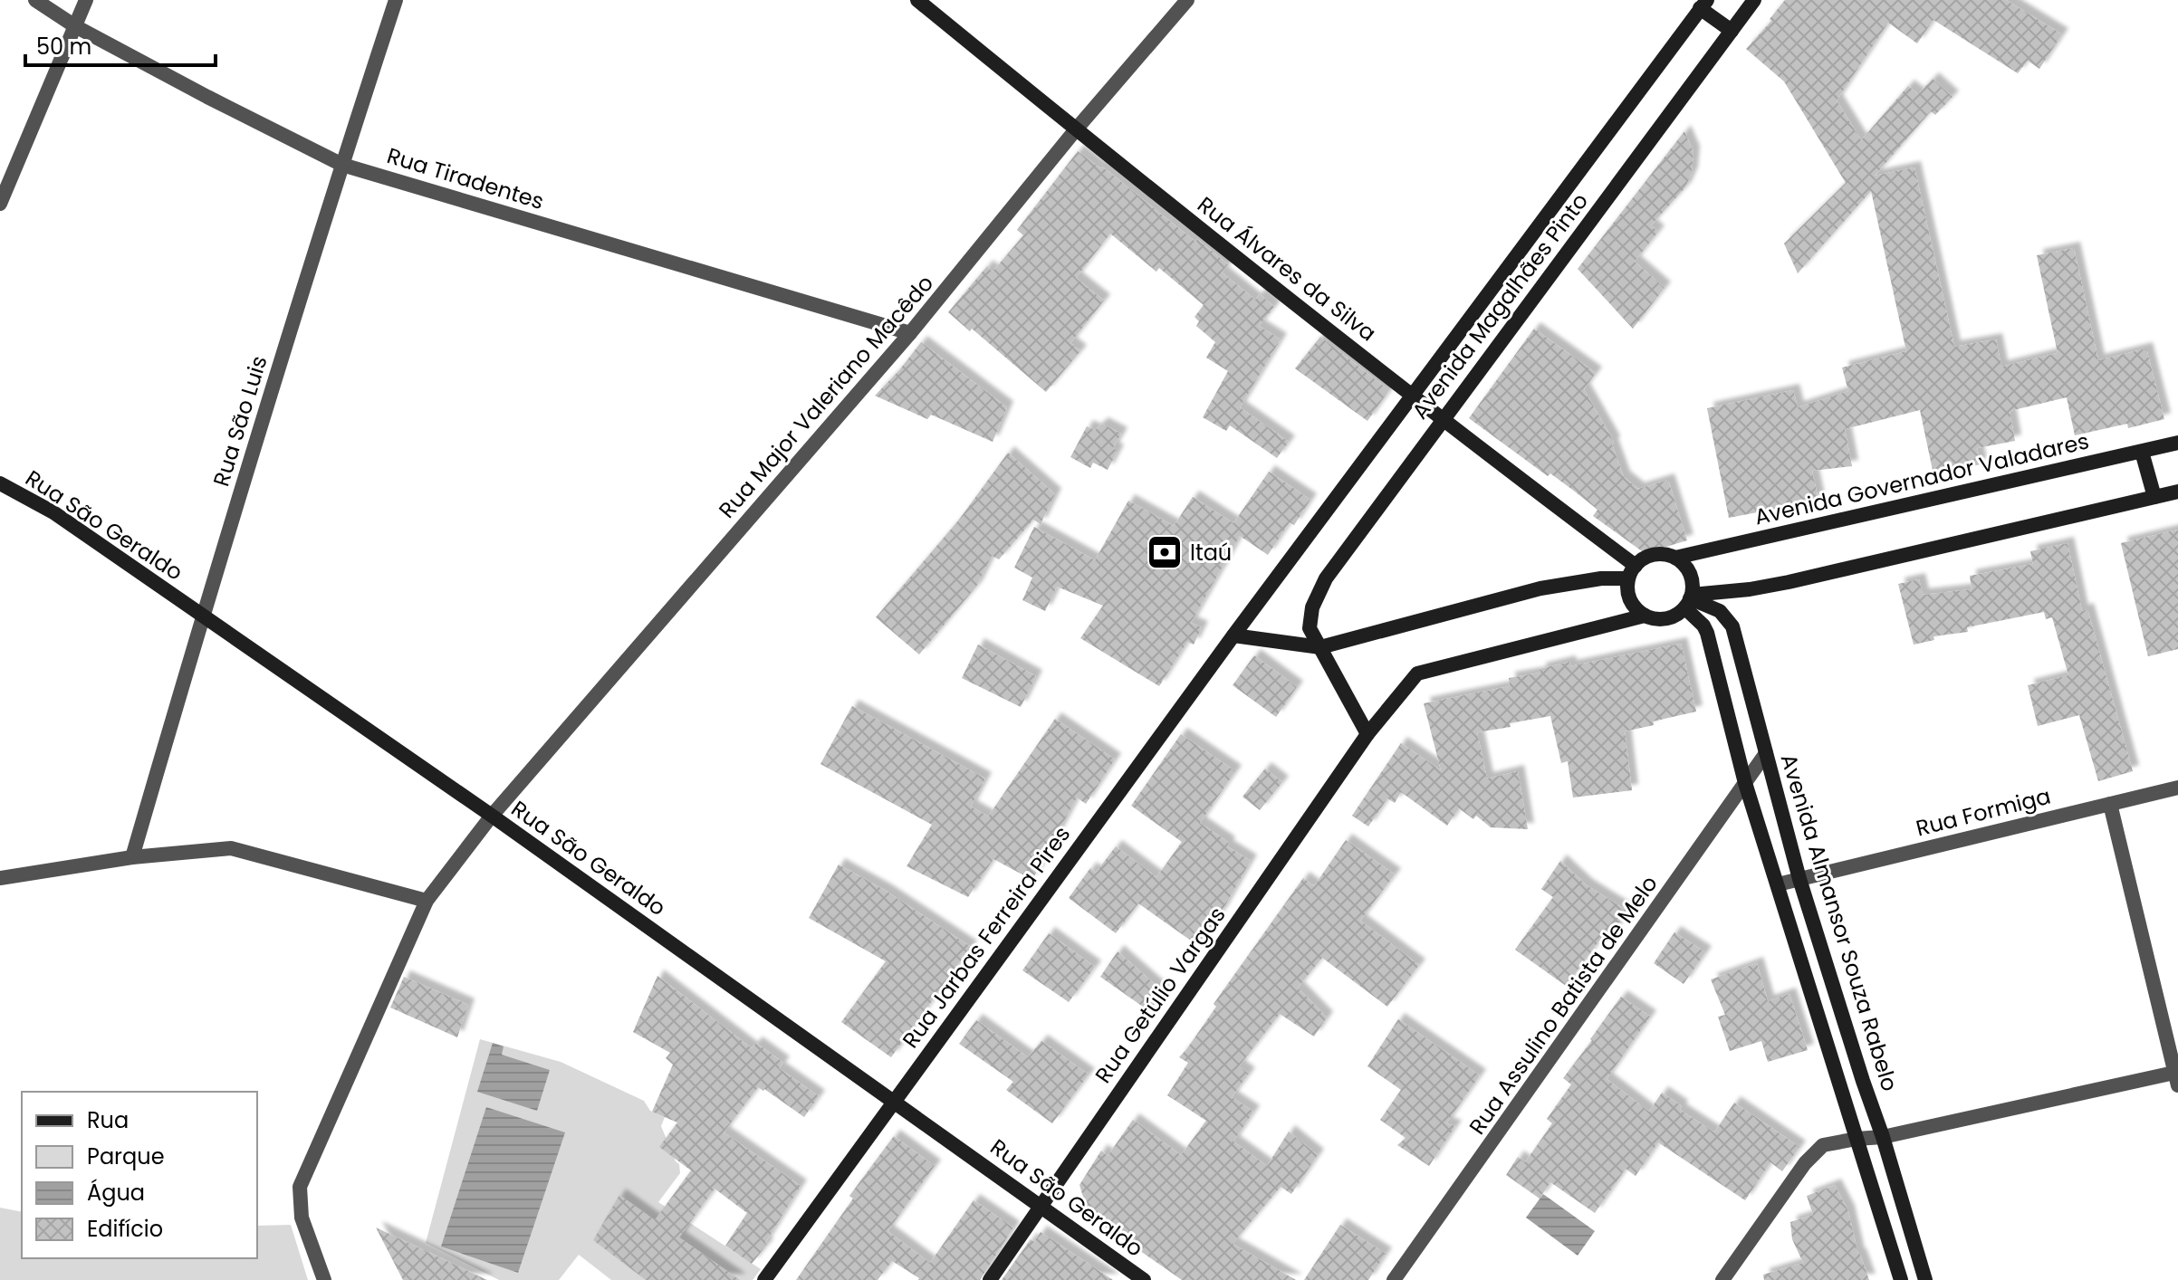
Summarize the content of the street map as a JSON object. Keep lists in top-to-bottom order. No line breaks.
{"streets":{"street":["Rua Tiradentes","Rua Álvares da Silva","Avenida Magalhães Pinto","Rua Major Valeriano Macêdo","Rua São Luis","Avenida Governador Valadares","Rua São Geraldo","Rua Formiga","Avenida Almansor Souza Rabelo","Rua Jarbas Ferreira Pires","Rua Getúlio Vargas","Rua Assulino Batista de Melo"]},"crossings":[["Rua Tiradentes","Rua Major Valeriano Macêdo"],["Rua Tiradentes","Rua São Luis"],["Rua Álvares da Silva","Avenida Magalhães Pinto"],["Rua Álvares da Silva","Rua Major Valeriano Macêdo"],["Rua Álvares da Silva","Avenida Governador Valadares"],["Rua Álvares da Silva","Avenida Almansor Souza Rabelo"],["Rua Álvares da Silva","Rua Getúlio Vargas"],["Avenida Magalhães Pinto","Rua Jarbas Ferreira Pires"],["Rua Major Valeriano Macêdo","Rua São Geraldo"],["Rua São Luis","Rua São Geraldo"],["Avenida Governador Valadares","Avenida Almansor Souza Rabelo"],["Avenida Governador Valadares","Rua Getúlio Vargas"],["Rua São Geraldo","Rua Jarbas Ferreira Pires"],["Rua São Geraldo","Rua Getúlio Vargas"],["Rua Formiga","Avenida Almansor Souza Rabelo"],["Avenida Almansor Souza Rabelo","Rua Getúlio Vargas"],["Avenida Almansor Souza Rabelo","Rua Assulino Batista de Melo"]],"places":{"bank":["Itaú"]},"legend":["Rua","Parque","Água","Edifício"],"scale_bar":"50 m"}
